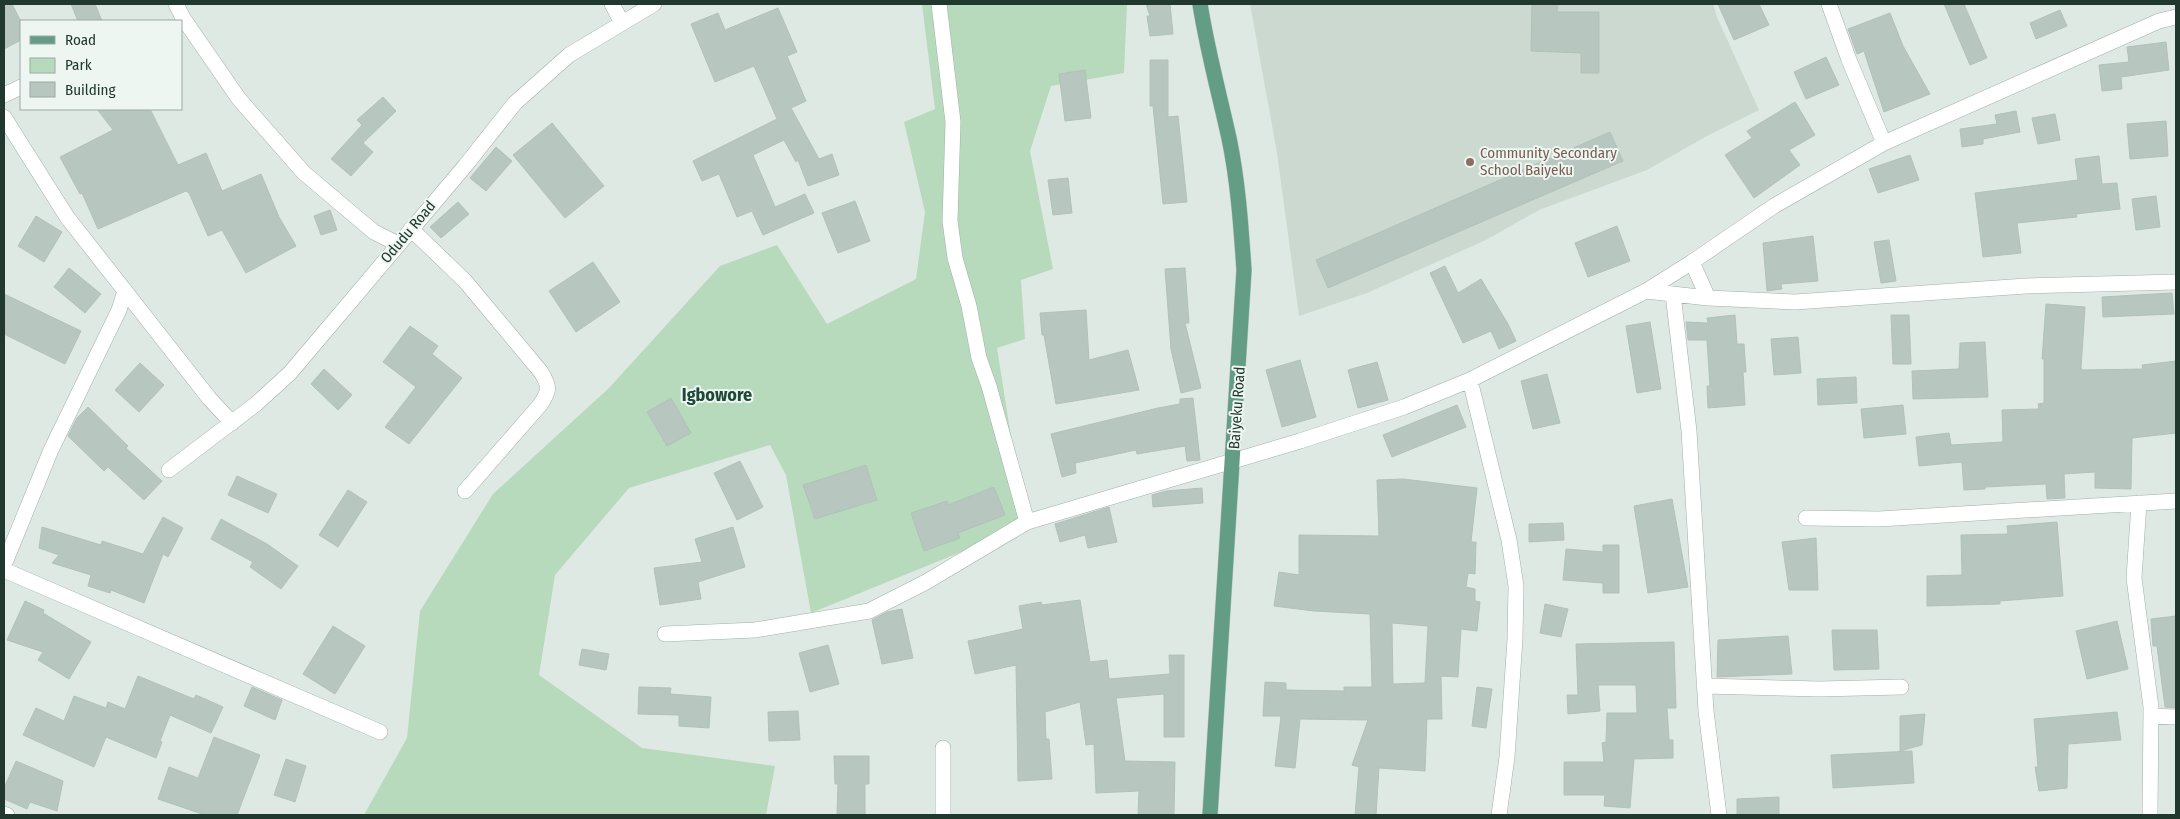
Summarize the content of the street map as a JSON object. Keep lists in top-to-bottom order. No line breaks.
{"streets":{"main road":["Baiyeku Road"],"street":["Odudu Road"]},"districts":["Igbowore"],"places":["Community Secondary School Baiyeku"],"legend":["Road","Park","Building"]}
